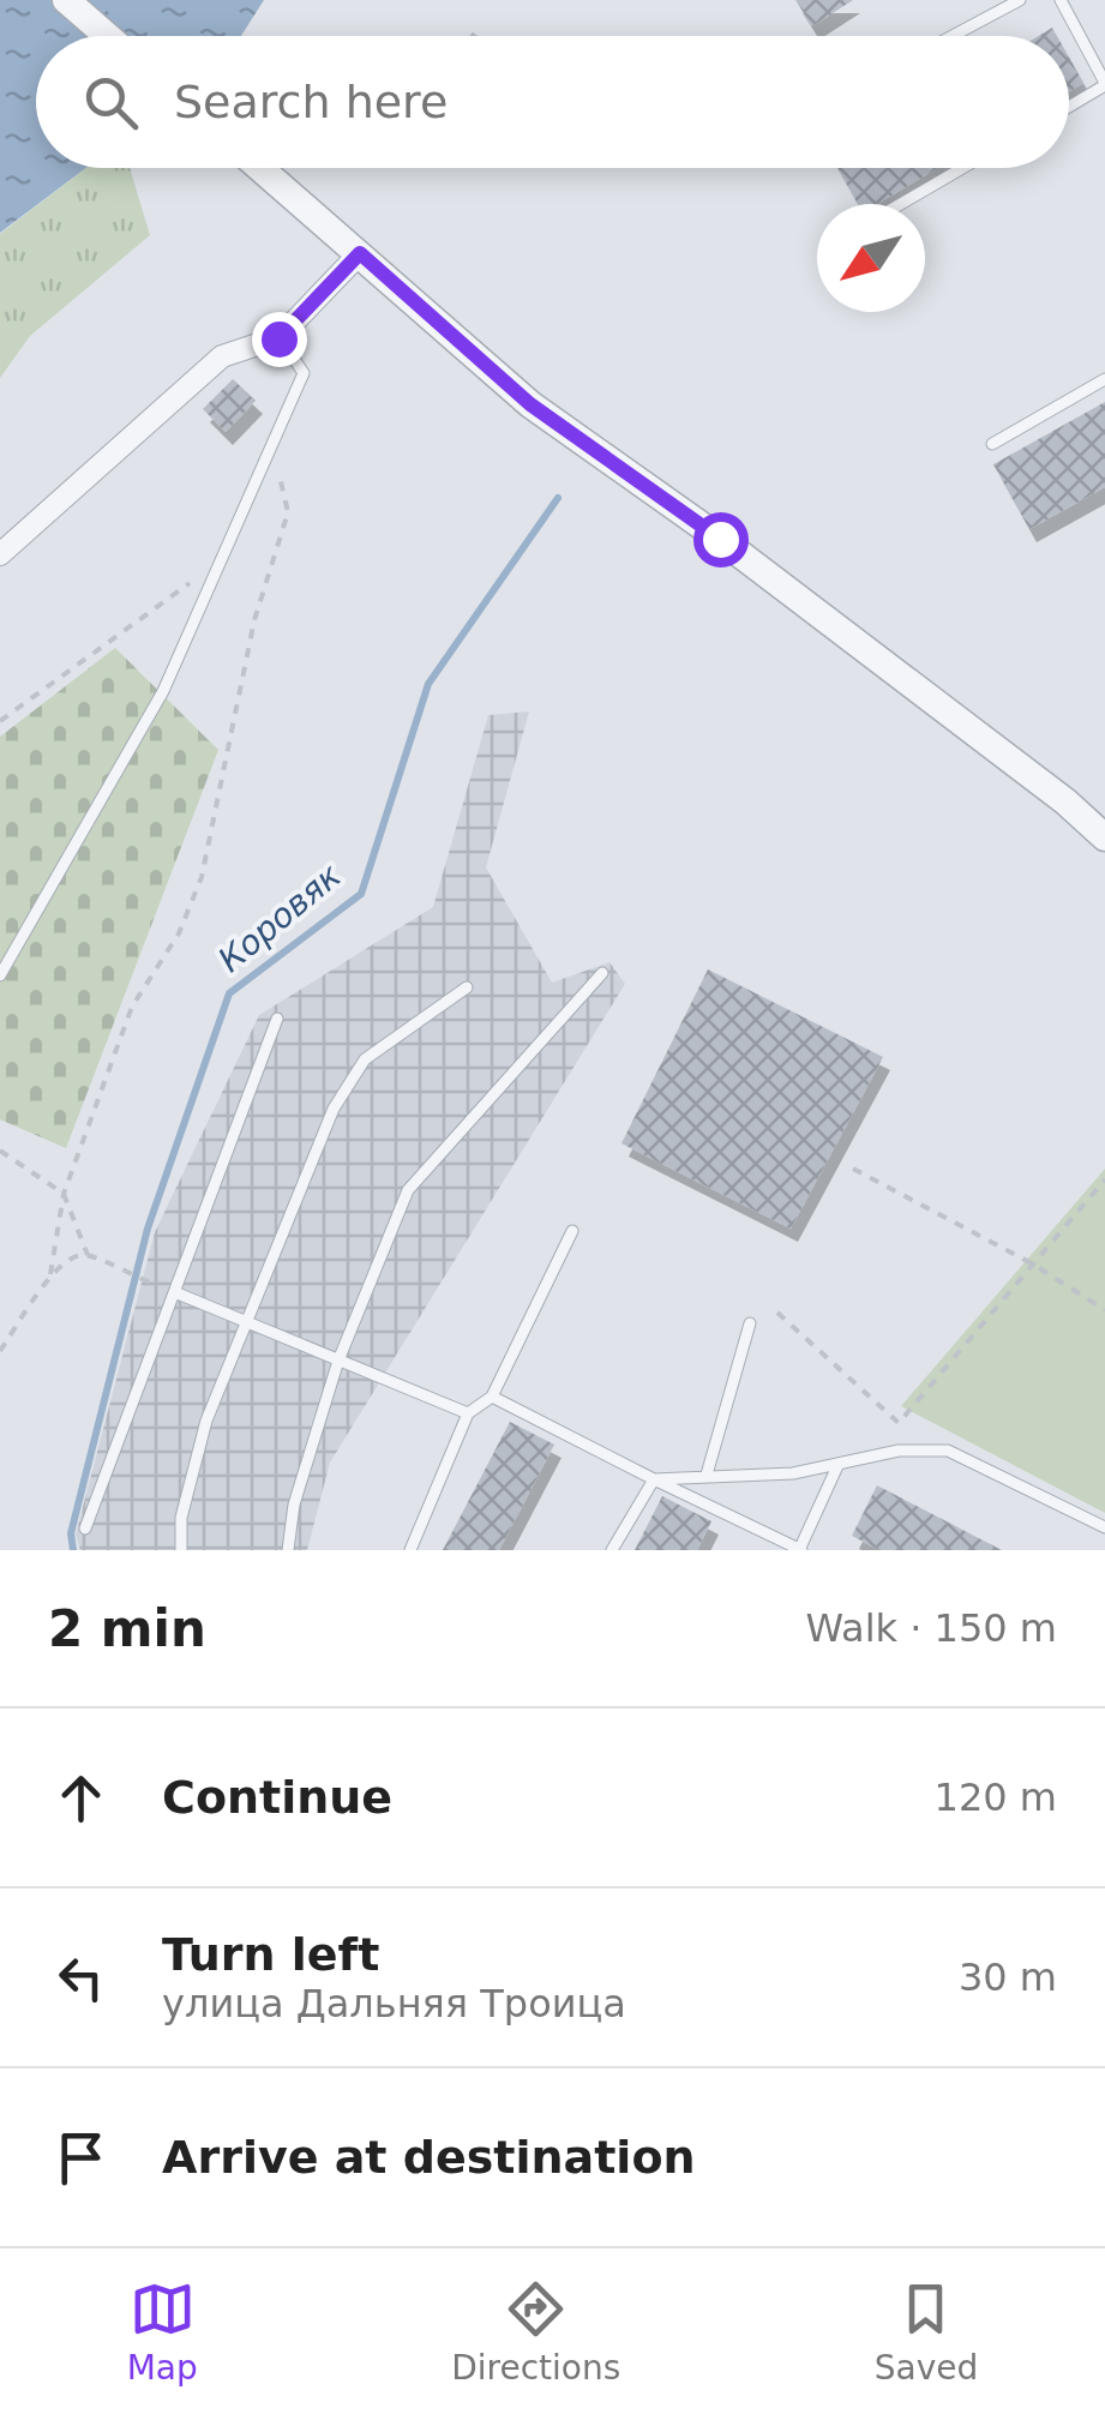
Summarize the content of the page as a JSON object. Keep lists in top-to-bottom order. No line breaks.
{"water":["Коровяк"],"north":"bottom left","page":{"search":"Search here","heading":["2 min","Walk · 150 m"],"list":[["Continue","120 m"],["Turn left","улица Дальняя Троица","30 m"],"Arrive at destination"],"nav":["Map","Directions","Saved"]}}
